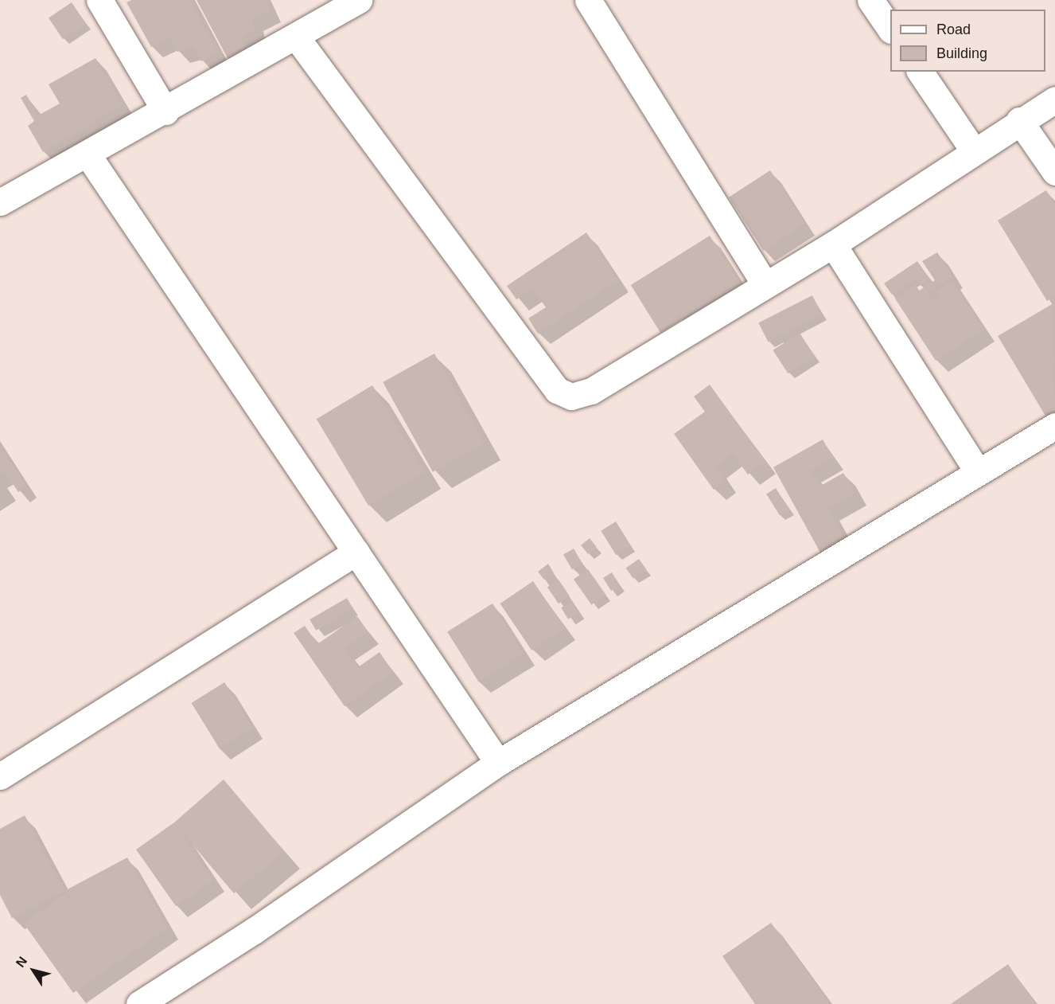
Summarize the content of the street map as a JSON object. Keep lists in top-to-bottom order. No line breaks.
{"legend":["Road","Building"],"north":"top left"}
